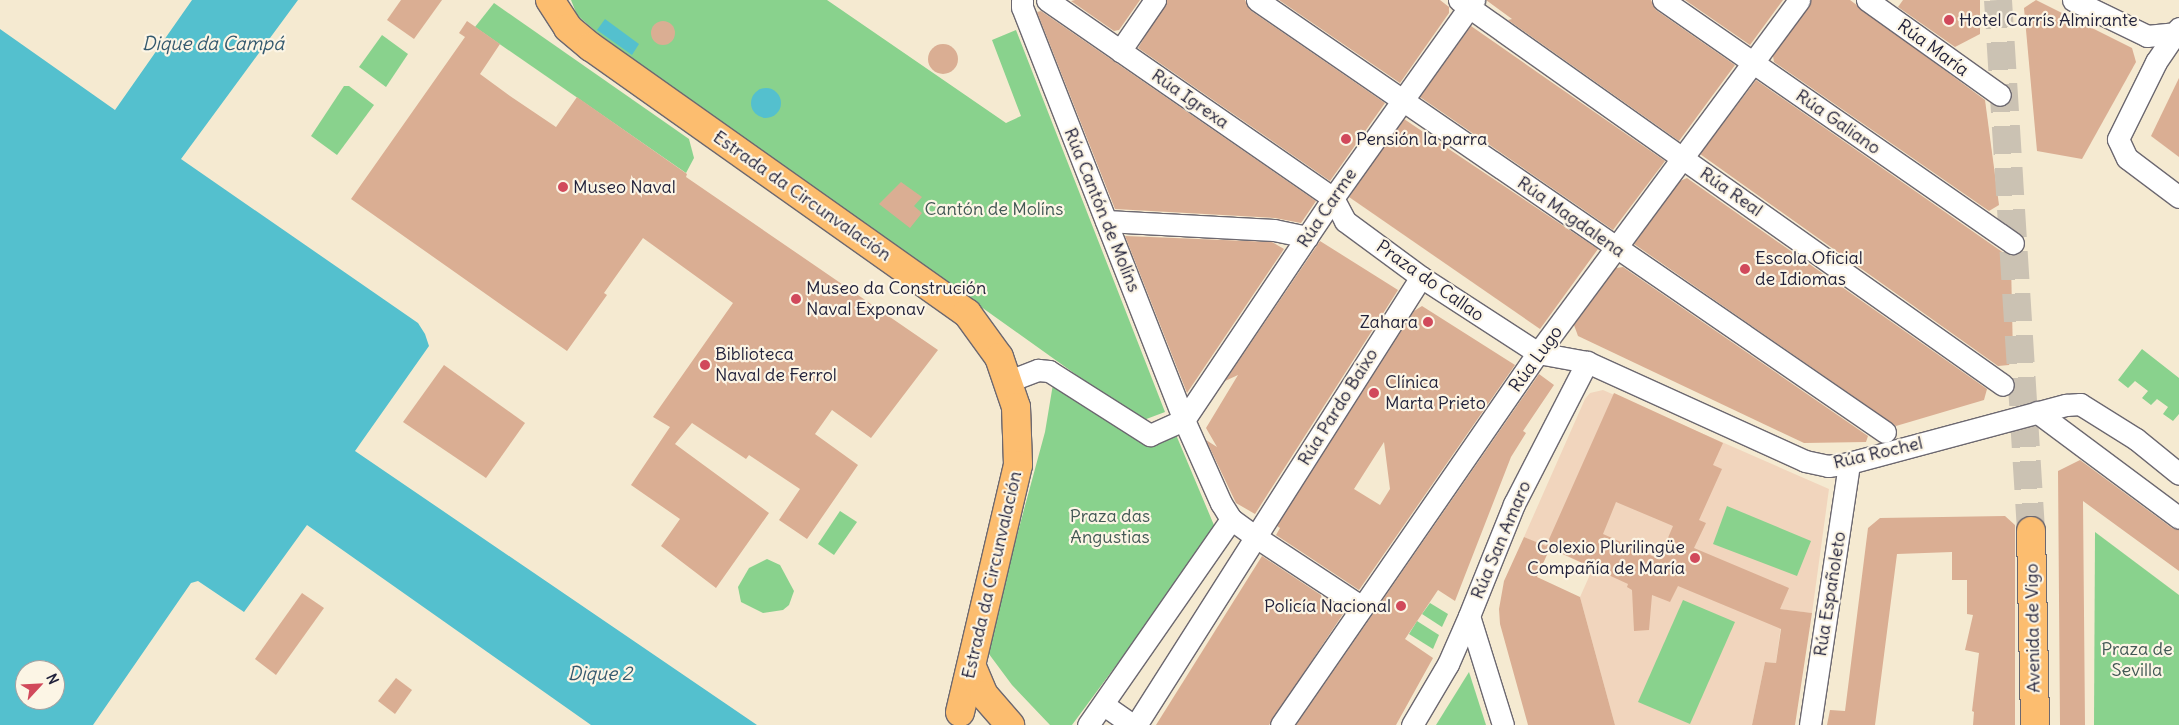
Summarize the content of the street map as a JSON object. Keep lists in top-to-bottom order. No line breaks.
{"streets":{"main road":["Estrada da Circunvalación","Avenida de Vigo"],"street":["Rúa María","Rúa Igrexa","Rúa Galiano","Rúa Real","Rúa Carme","Rúa Cantón de Molíns","Rúa Magdalena","Praza do Callao","Rúa Lugo","Rúa Pardo Baixo","Rúa Rochel","Rúa San Amaro","Rúa Españoleto"]},"crossings":[["Rúa Igrexa","Rúa Carme"],["Rúa Igrexa","Praza do Callao"],["Rúa Galiano","Rúa Lugo"],["Rúa Real","Rúa Carme"],["Rúa Real","Rúa Lugo"],["Rúa Carme","Rúa Cantón de Molíns"],["Rúa Carme","Rúa Magdalena"],["Rúa Carme","Praza do Callao"],["Rúa Magdalena","Rúa Lugo"],["Praza do Callao","Rúa Lugo"],["Praza do Callao","Rúa Pardo Baixo"],["Praza do Callao","Rúa Rochel"],["Rúa Lugo","Rúa Rochel"],["Rúa Rochel","Rúa San Amaro"],["Rúa Rochel","Rúa Españoleto"]],"water":["Dique da Campá","Dique 2"],"parks":["Cantón de Molíns","Praza das Angustias","Praza de Sevilla"],"places":["Hotel Carrís Almirante","Pensión la parra","Museo Naval","Escola Oficial de Idiomas","Museo da Construción Naval Exponav","Zahara","Biblioteca Naval de Ferrol","Clínica Marta Prieto","Colexio Plurilingüe Compañía de María","Policía Nacional"],"north":"top right"}
